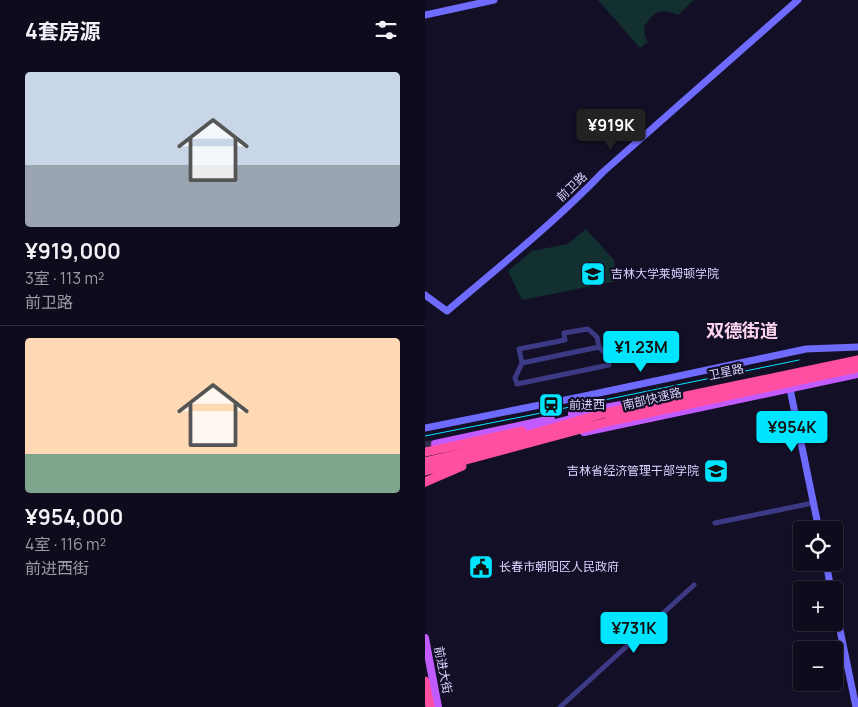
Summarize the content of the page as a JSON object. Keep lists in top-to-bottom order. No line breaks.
{"streets":{"highway":["南部快速路"],"main road":["卫星路","前进大街"],"street":["前卫路"]},"crossings":[["卫星路","南部快速路"]],"districts":["双德街道"],"places":{"school or university":["吉林大学莱姆顿学院","吉林省经济管理干部学院"],"station":["前进西"],"public building":["长春市朝阳区人民政府"]},"page":{"heading":"4套房源","list":[{"name":"¥919,000","note":"3室 · 113 m² · 前卫路"},{"name":"¥954,000","note":"4室 · 116 m² · 前进西街"}],"price":["¥919K","¥1.23M","¥954K","¥731K"],"map_buttons":["+","−"]}}
